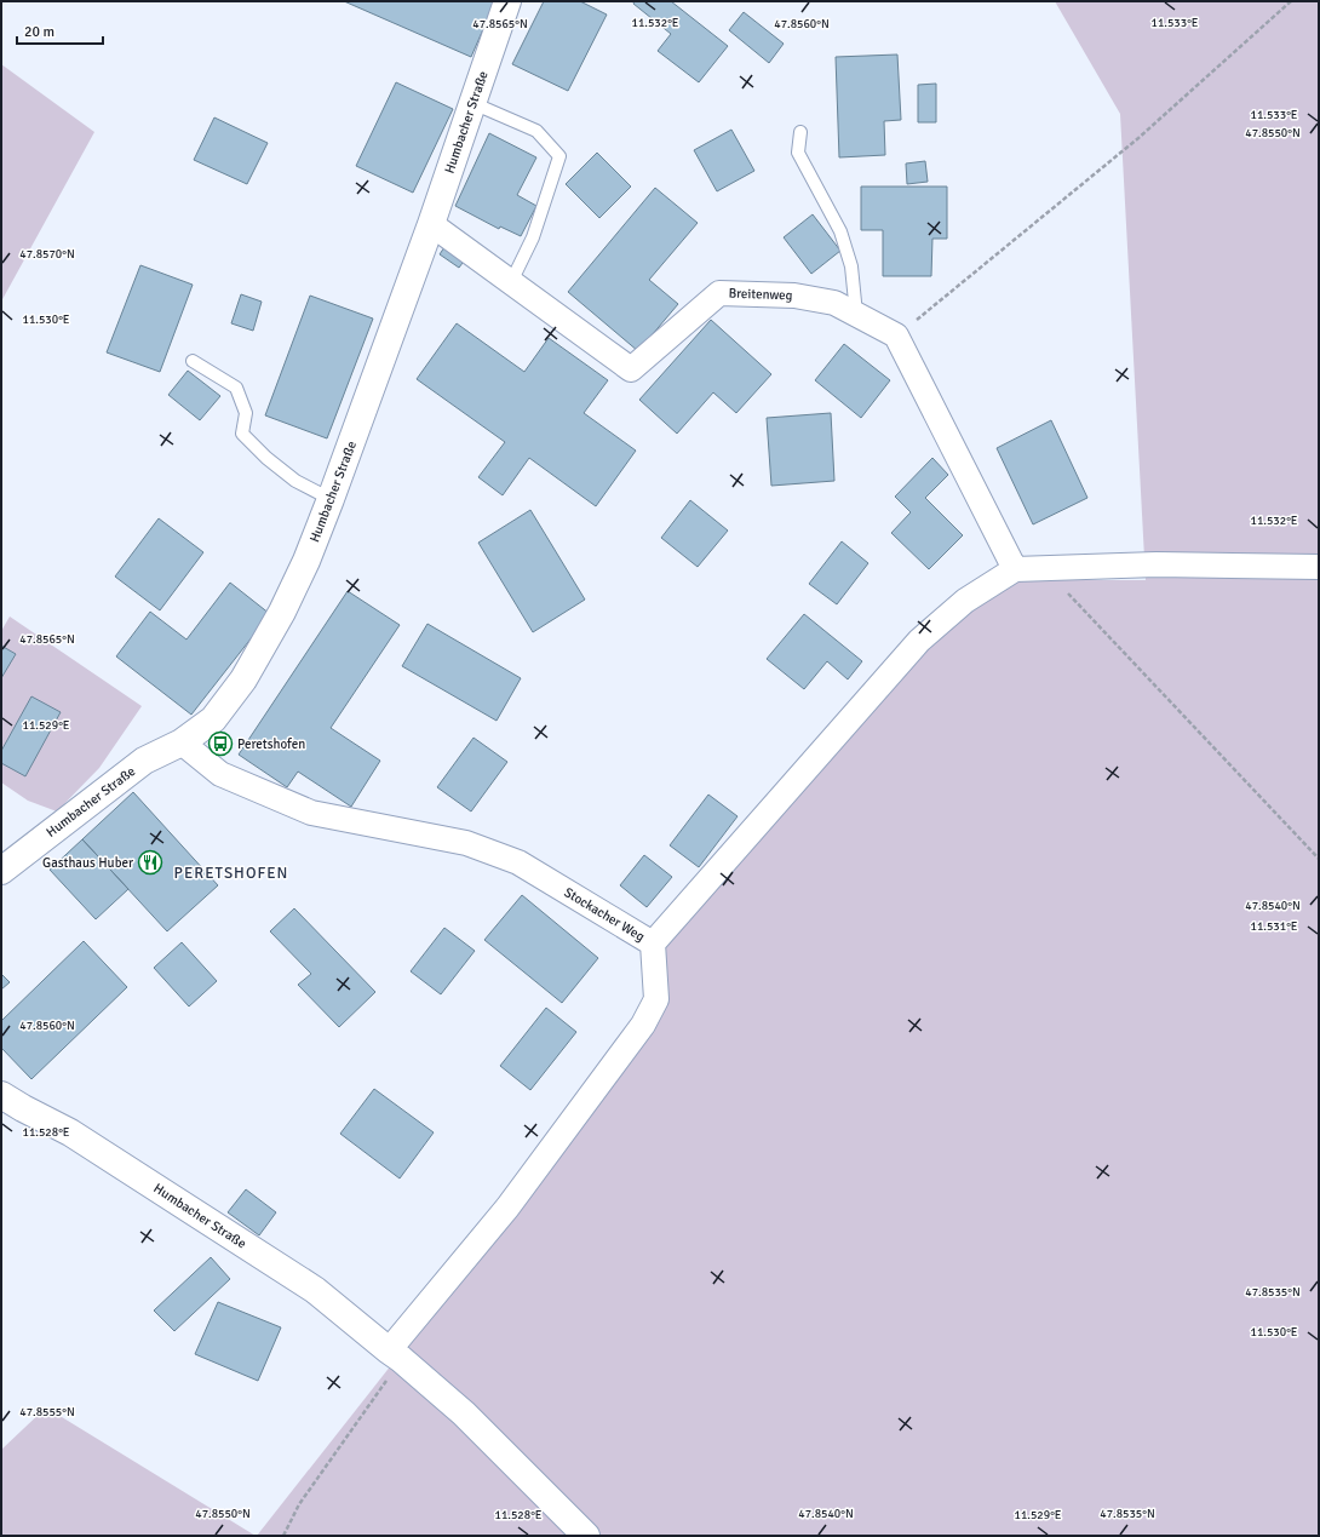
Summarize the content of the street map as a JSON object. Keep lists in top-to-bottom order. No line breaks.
{"streets":{"street":["Humbacher Straße","Breitenweg","Stockacher Weg"]},"crossings":[["Humbacher Straße","Breitenweg"],["Humbacher Straße","Stockacher Weg"]],"districts":["PERETSHOFEN"],"places":{"bus stop":["Peretshofen"],"restaurant":["Gasthaus Huber"]},"scale_bar":"20 m","coordinates":["11.532°E","11.533°E","47.8565°N","47.8560°N","47.8550°N","47.8570°N","11.530°E","11.529°E","47.8540°N","11.531°E","11.528°E","47.8535°N","47.8555°N"]}
